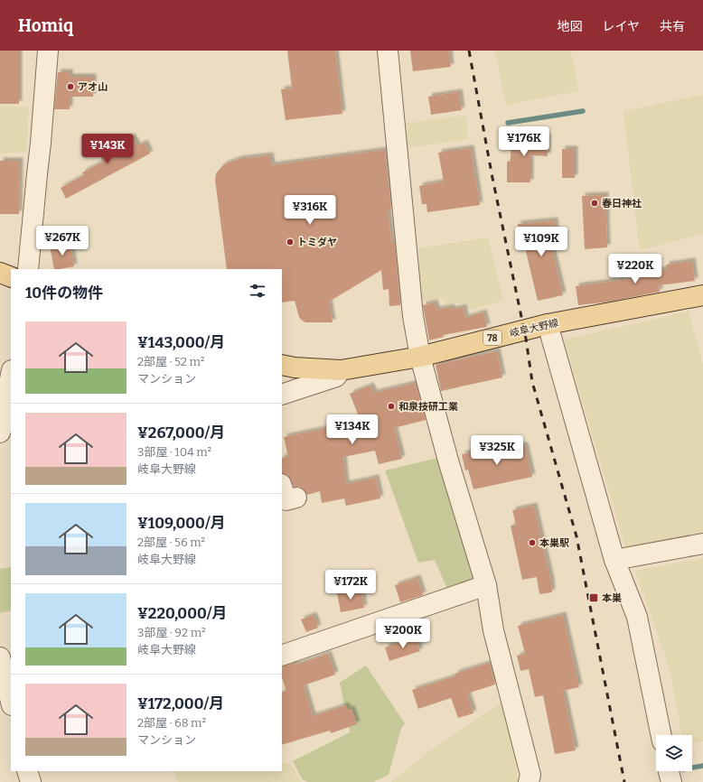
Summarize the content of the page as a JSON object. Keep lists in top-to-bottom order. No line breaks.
{"streets":{"main road":["岐阜大野線","78"]},"places":{"other":["アオ山","春日神社","トミダヤ","和泉技研工業","本巣駅"],"transit":["本巣"]},"page":{"header":"Homiq","nav":["地図","レイヤ","共有"],"price":["¥176K","¥143K","¥316K","¥267K","¥109K","¥220K","¥134K","¥325K","¥172K","¥200K"],"heading":"10件の物件","list":[{"name":"¥143,000/月","note":"2部屋 · 52 m² · マンション"},{"name":"¥267,000/月","note":"3部屋 · 104 m² · 岐阜大野線"},{"name":"¥109,000/月","note":"2部屋 · 56 m² · 岐阜大野線"},{"name":"¥220,000/月","note":"3部屋 · 92 m² · 岐阜大野線"},{"name":"¥172,000/月","note":"2部屋 · 68 m² · マンション"}]}}
